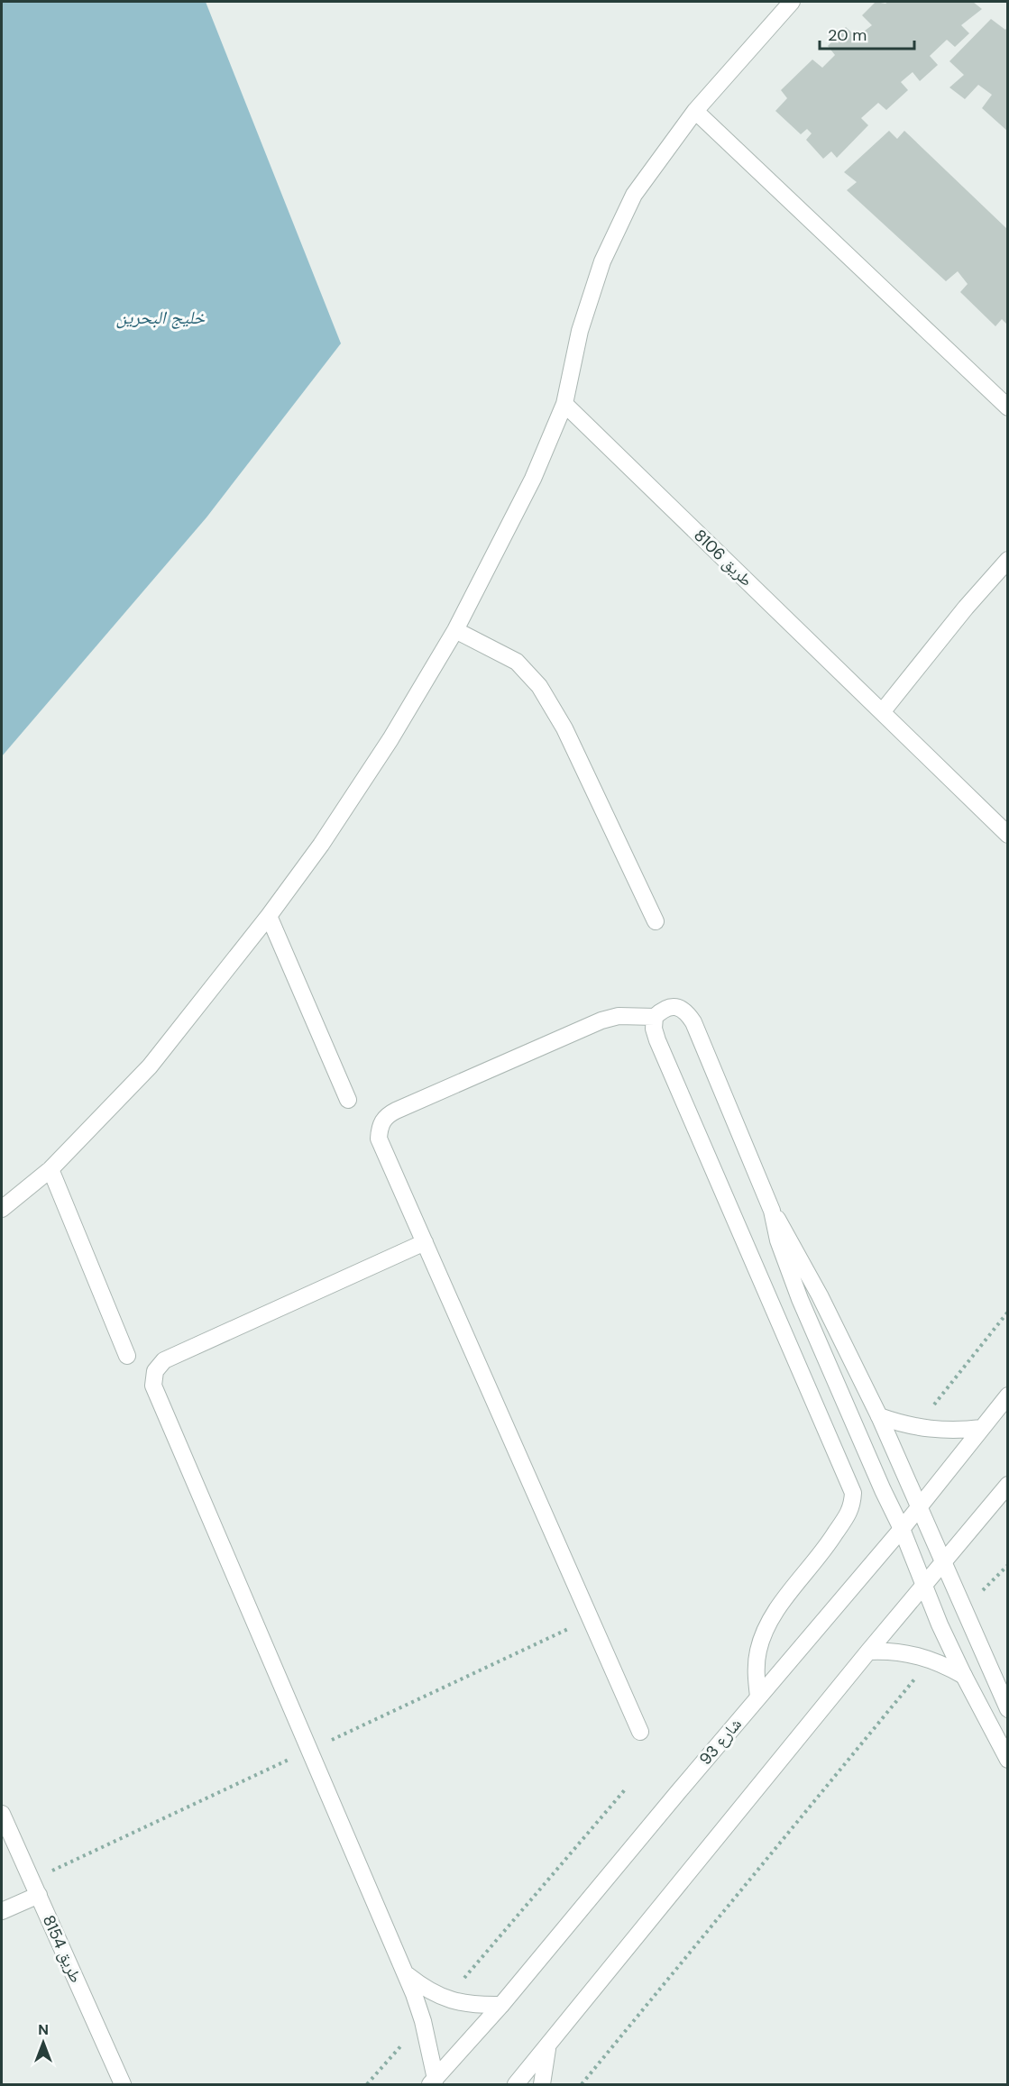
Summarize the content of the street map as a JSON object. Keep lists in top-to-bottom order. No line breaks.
{"streets":{"street":["طريق 8106","شارع 93","طريق 8154"]},"water":["خليج البحرين"],"scale_bar":"20 m","north":"top"}
